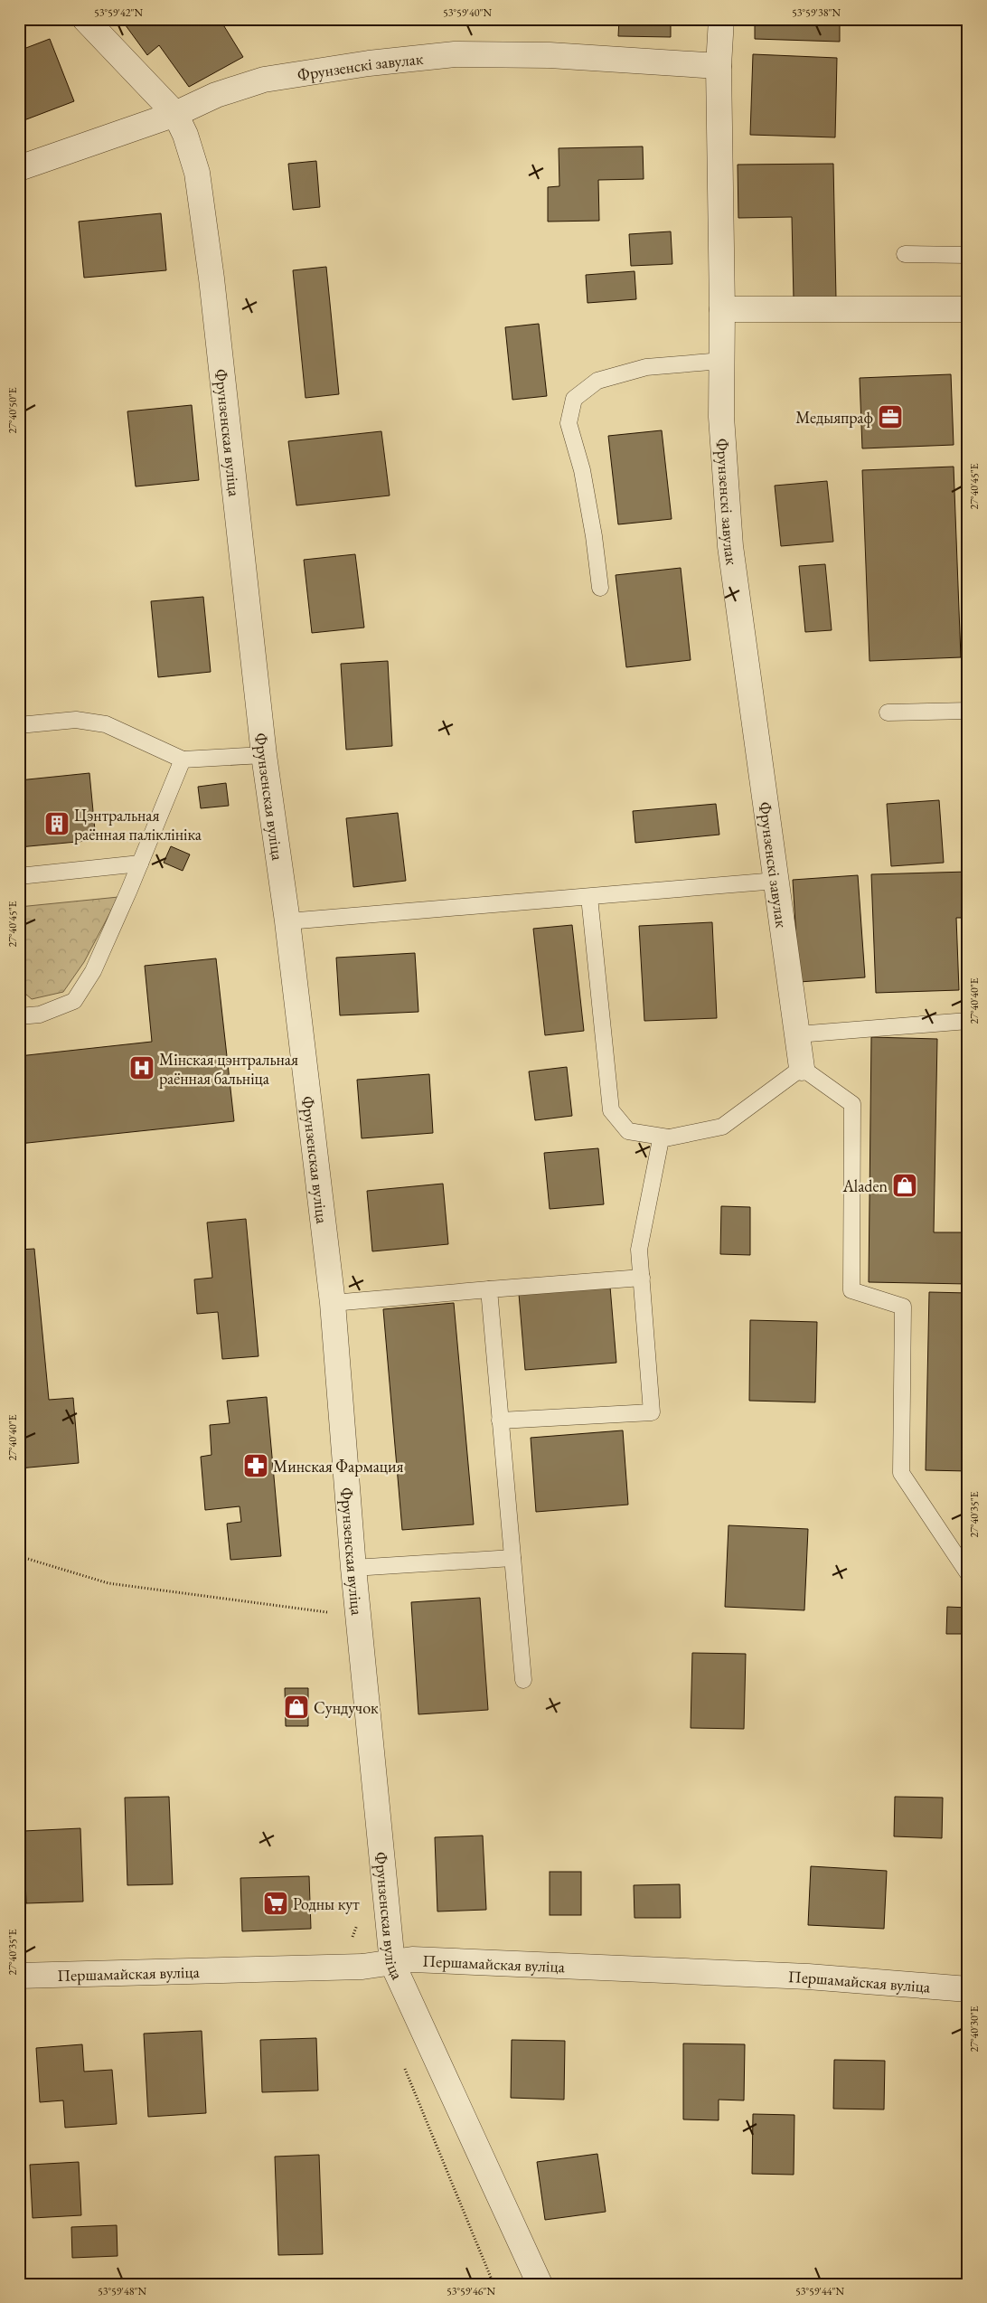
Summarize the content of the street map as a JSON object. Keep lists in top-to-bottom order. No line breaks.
{"streets":{"street":["Фрунзенскі завулак","Фрунзенская вуліца","Першамайская вуліца"]},"crossings":[["Фрунзенскі завулак","Фрунзенская вуліца"],["Фрунзенская вуліца","Першамайская вуліца"]],"places":{"office":["Медыяпраф"],"building":["Цэнтральная раённая паліклініка"],"hospital":["Мінская цэнтральная раённая бальніца"],"shop":["Aladen","Сундучок"],"pharmacy":["Минская Фармация"],"supermarket":["Родны кут"]},"coordinates":["53°59'42\"N","53°59'40\"N","53°59'38\"N","27°40'50\"E","27°40'45\"E","27°40'40\"E","27°40'35\"E","27°40'30\"E","53°59'48\"N","53°59'46\"N","53°59'44\"N"]}
